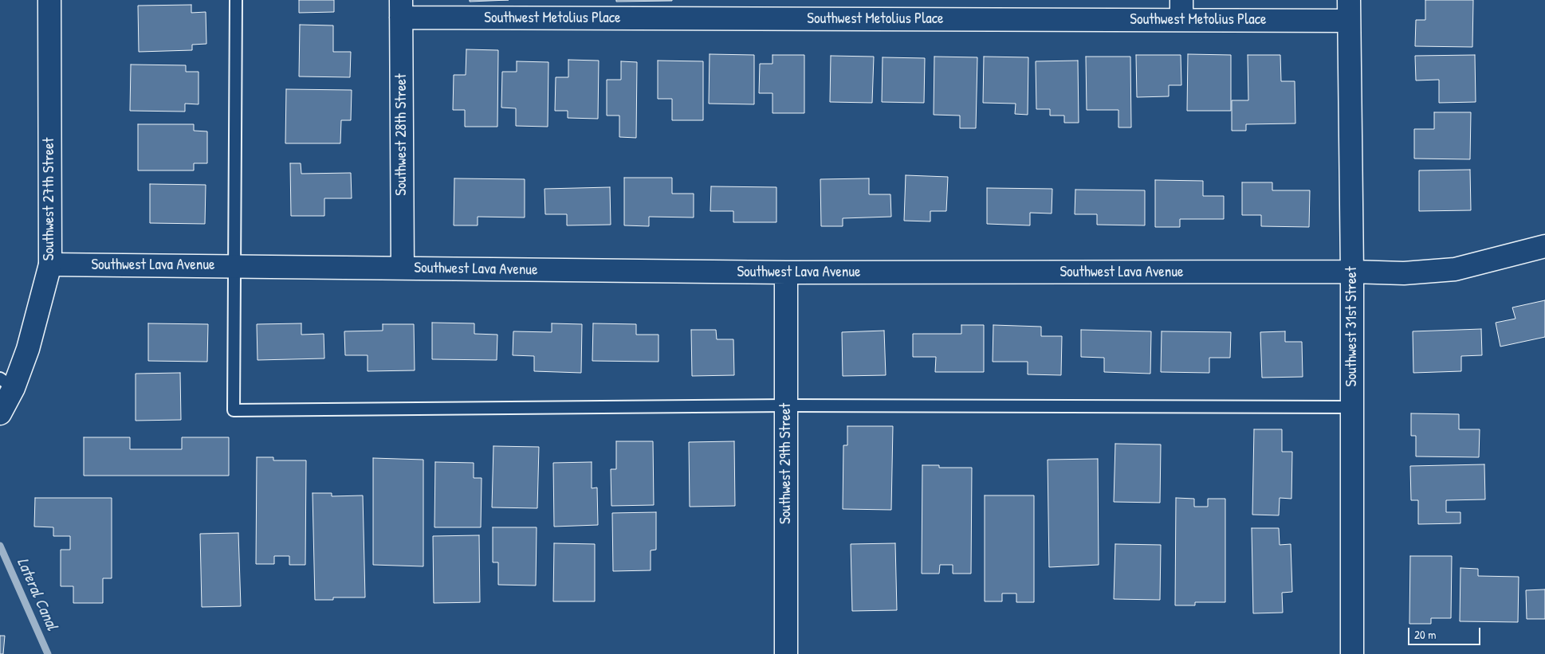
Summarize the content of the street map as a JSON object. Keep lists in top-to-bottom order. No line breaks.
{"streets":{"street":["Southwest Metolius Place","Southwest 28th Street","Southwest 27th Street","Southwest Lava Avenue","Southwest 31st Street","Southwest 29th Street"]},"crossings":[["Southwest Metolius Place","Southwest 28th Street"],["Southwest Metolius Place","Southwest 31st Street"],["Southwest 28th Street","Southwest Lava Avenue"],["Southwest 27th Street","Southwest Lava Avenue"],["Southwest Lava Avenue","Southwest 31st Street"],["Southwest Lava Avenue","Southwest 29th Street"]],"water":["Lateral Canal"],"scale_bar":"20 m"}
